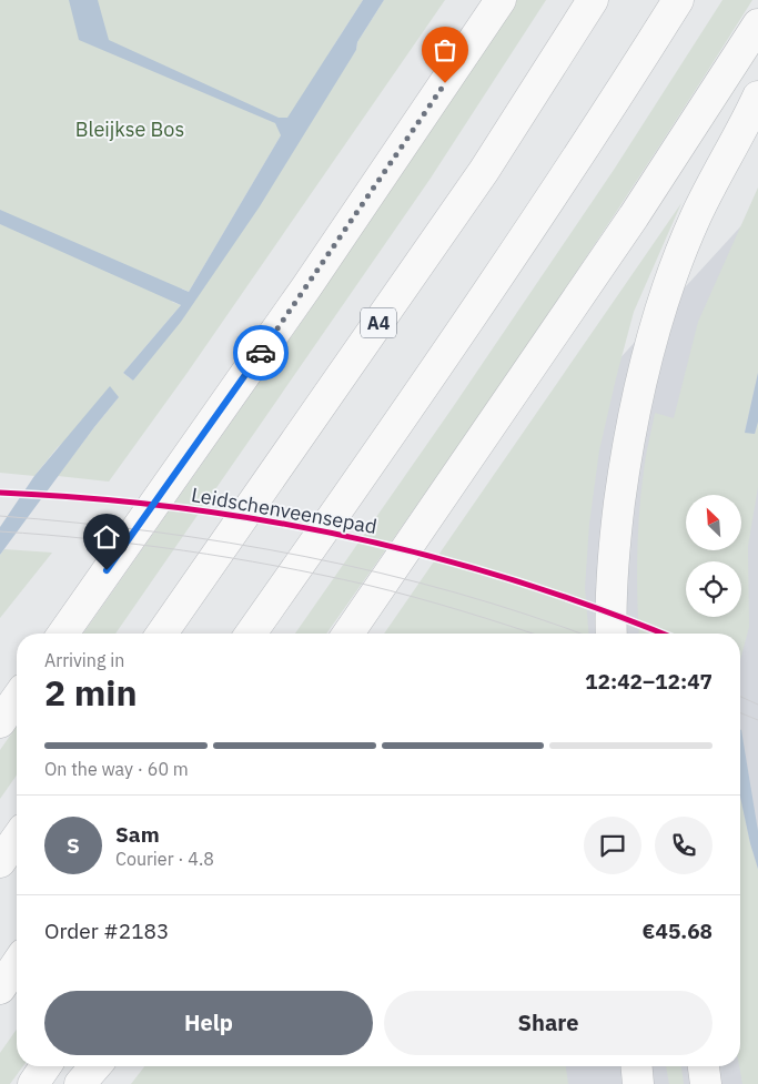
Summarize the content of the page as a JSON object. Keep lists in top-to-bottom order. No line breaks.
{"streets":{"highway":["A4"],"cycle path":["Leidschenveensepad"]},"parks":["Bleijkse Bos"],"north":"top left","page":{"heading":["2 min","Arriving in","12:42–12:47"],"panel":["Sam","Courier · 4.8","Order #2183","€45.68"],"bar":"On the way · 60 m","round":"S","buttons":["Help","Share"]}}
